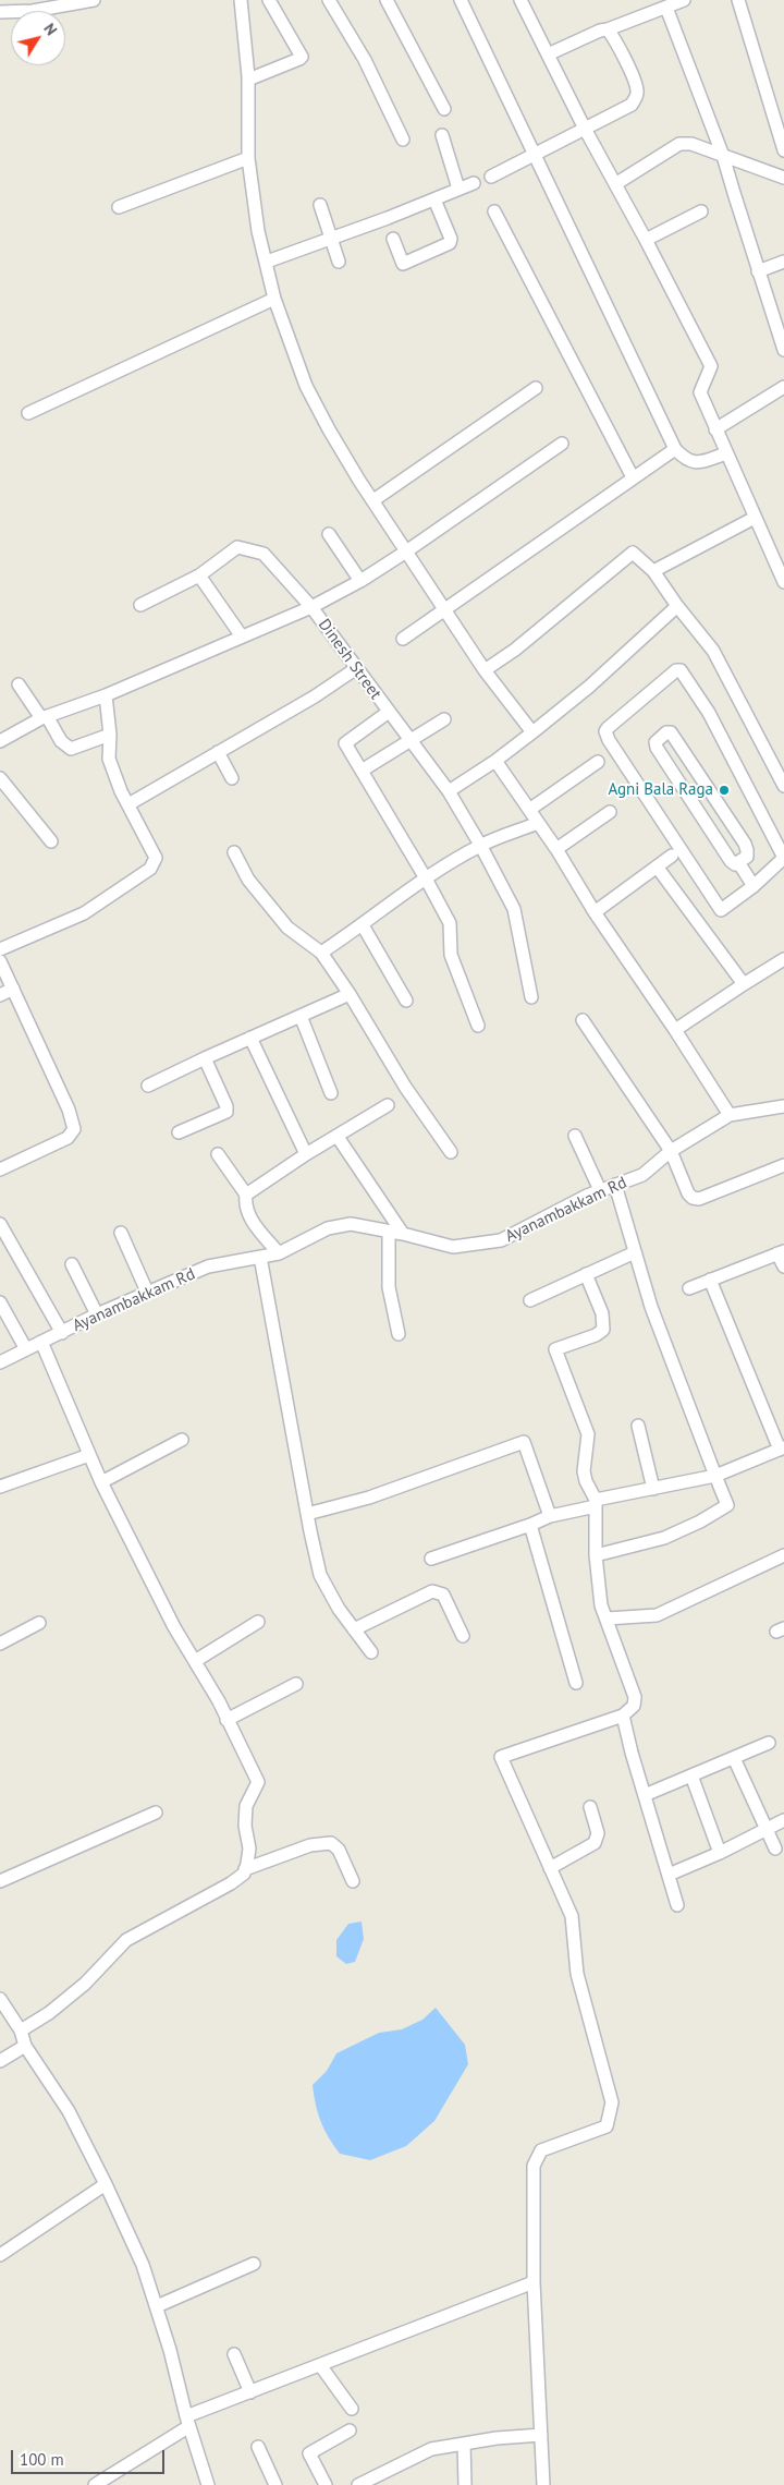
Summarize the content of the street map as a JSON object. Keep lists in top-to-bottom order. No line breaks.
{"streets":{"street":["Dinesh Street","Ayanambakkam Rd"]},"places":["Agni Bala Raga"],"scale_bar":"100 m","north":"top right"}
